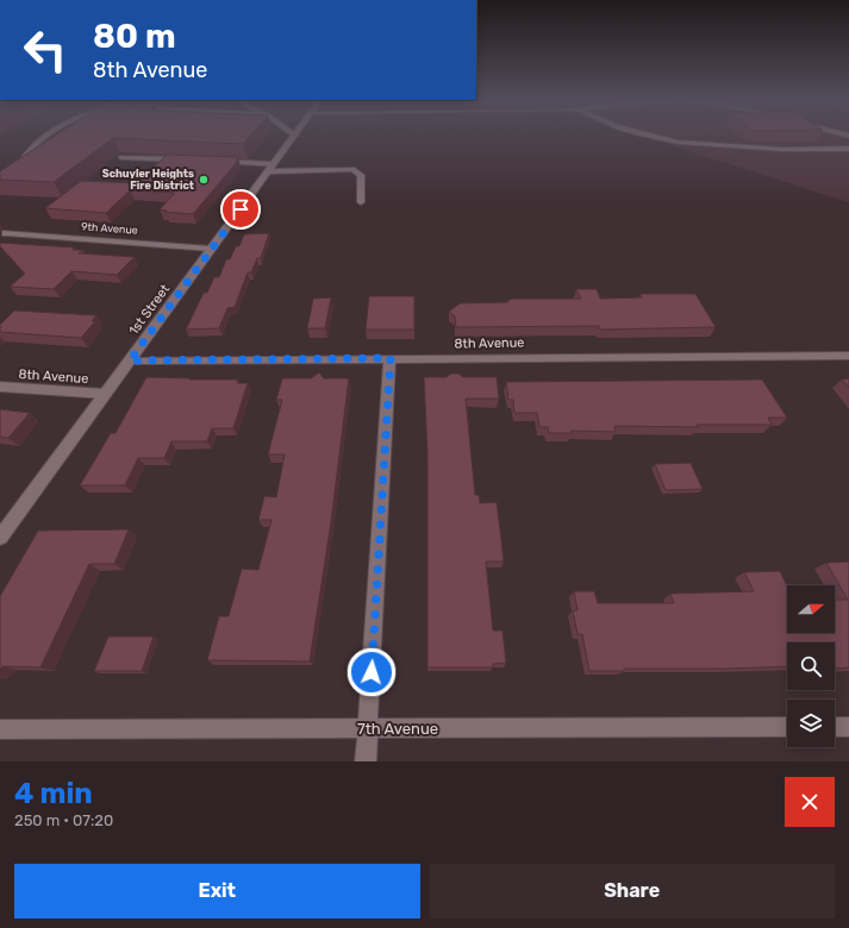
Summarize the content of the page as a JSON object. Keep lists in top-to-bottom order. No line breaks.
{"streets":{"street":["9th Avenue","1st Street","8th Avenue","7th Avenue"]},"crossings":[["9th Avenue","1st Street"],["1st Street","8th Avenue"]],"places":["Schuyler Heights Fire District"],"north":"right","page":{"turn":["80 m","8th Avenue"],"heading":["4 min","250 m · 07:20"],"buttons":["Exit","Share"]}}
